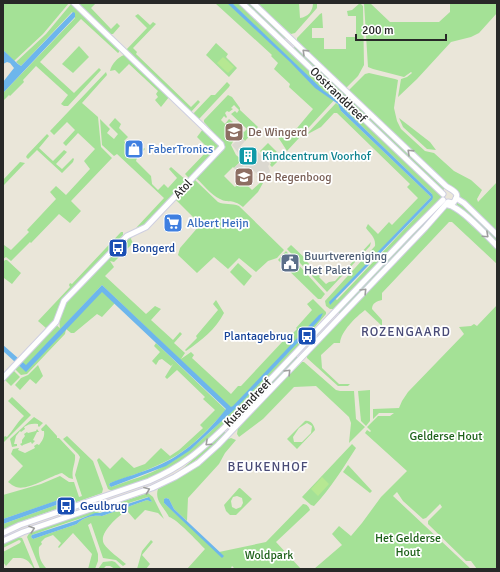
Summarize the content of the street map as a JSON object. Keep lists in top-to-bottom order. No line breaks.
{"streets":{"main road":["Oostranddreef","Atol","Kustendreef"]},"crossings":[["Oostranddreef","Kustendreef"]],"districts":["ROZENGAARD","BEUKENHOF"],"parks":["Gelderse Hout","Het Gelderse Hout","Woldpark"],"places":{"school or university":["De Wingerd","De Regenboog"],"shop":["FaberTronics"],"building":["Kindcentrum Voorhof"],"supermarket":["Albert Heijn"],"bus stop":["Bongerd","Plantagebrug","Geulbrug"],"public building":["Buurtvereniging Het Palet"]},"scale_bar":"200 m"}
